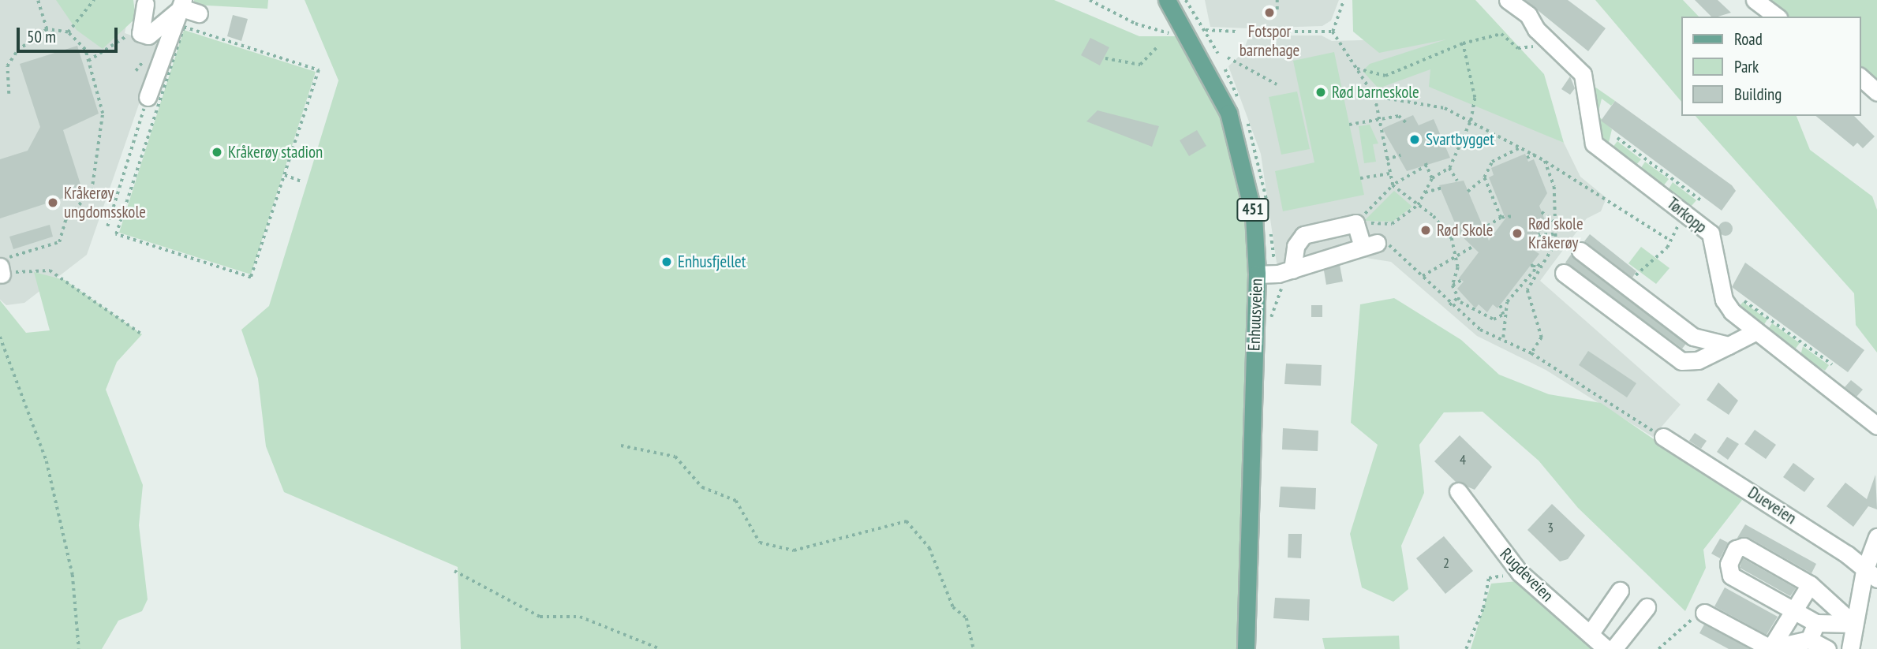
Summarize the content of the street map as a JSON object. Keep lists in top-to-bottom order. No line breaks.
{"streets":{"main road":["451","Enhuusveien"],"street":["Tørkopp","Dueveien","Rugdeveien"]},"places":["Fotspor barnehage","Rød barneskole","Svartbygget","Kråkerøy stadion","Kråkerøy ungdomsskole","Rød Skole","Rød skole Kråkerøy","Enhusfjellet"],"house_numbers":["4","3","2"],"legend":["Road","Park","Building"],"scale_bar":"50 m"}
